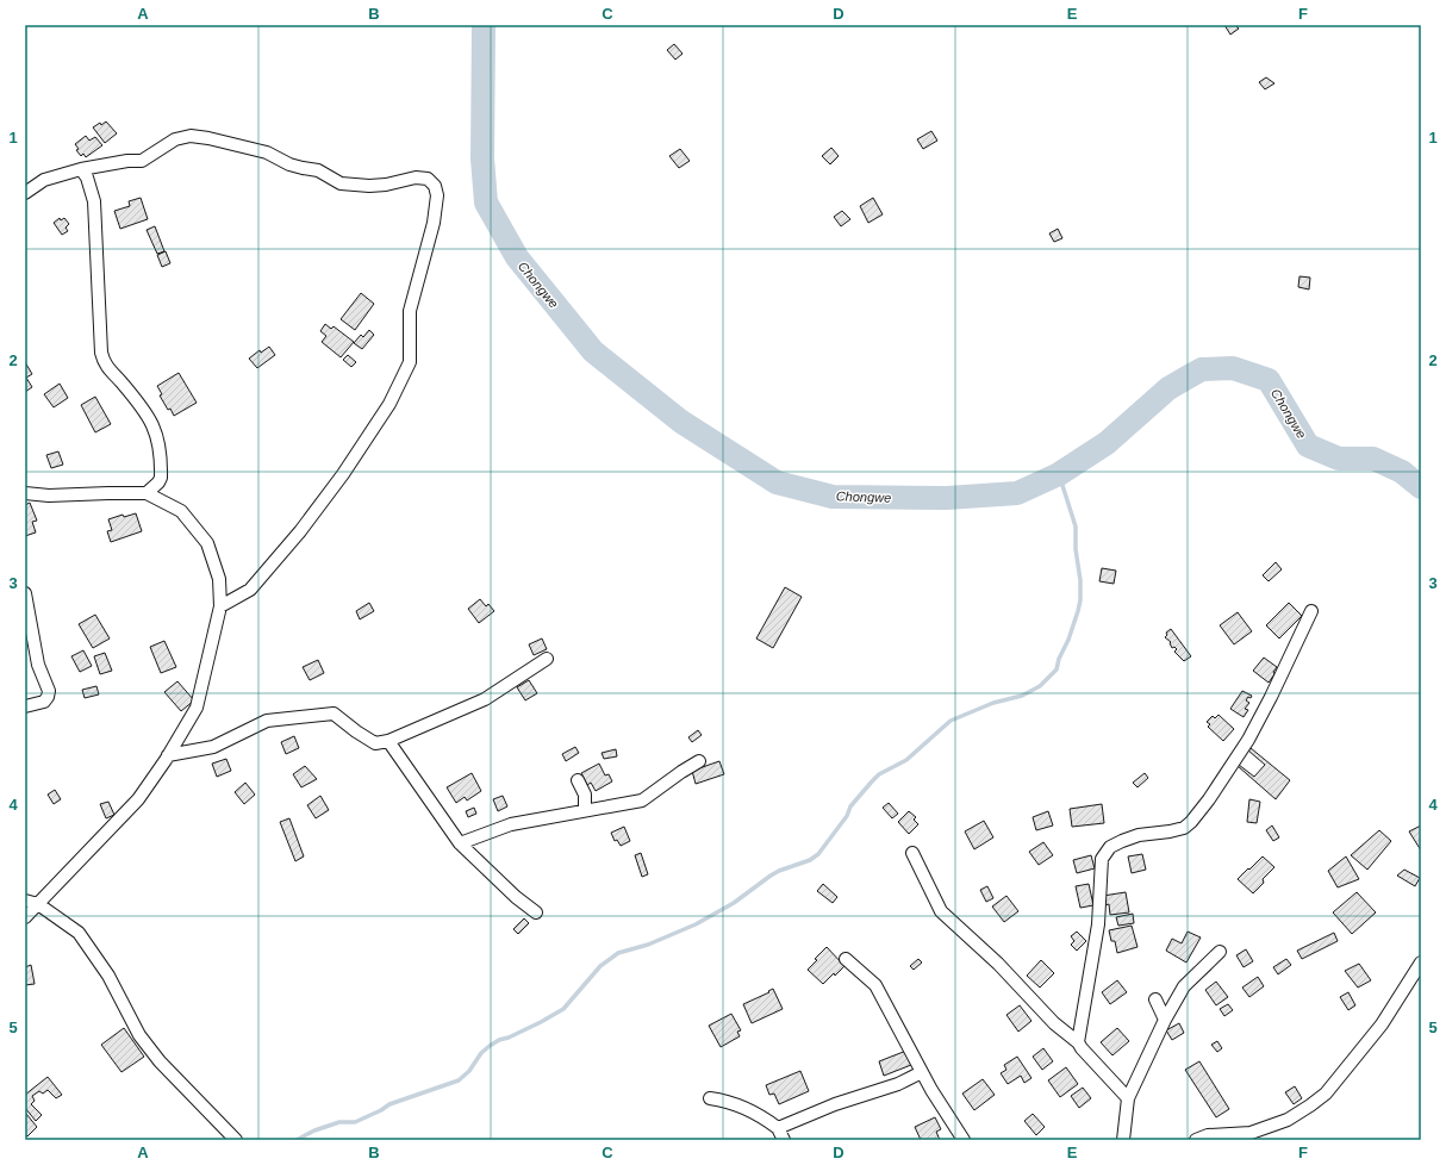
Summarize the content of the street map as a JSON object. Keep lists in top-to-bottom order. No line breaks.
{"water":["Chongwe"],"grid":{"columns":["A","B","C","D","E","F"],"rows":["1","2","3","4","5"]}}
